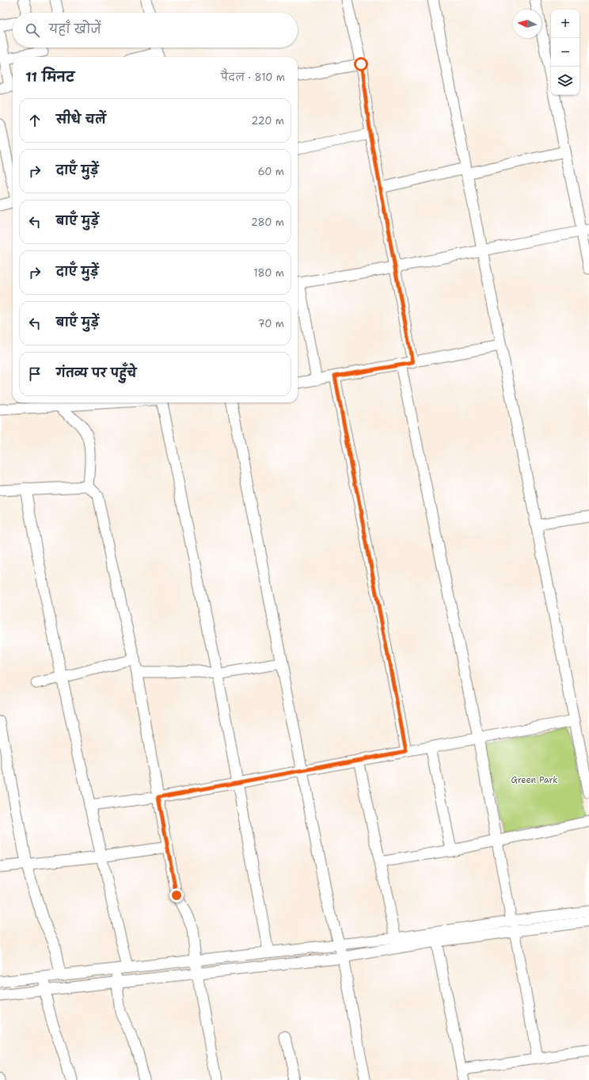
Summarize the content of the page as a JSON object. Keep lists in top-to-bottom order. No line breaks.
{"parks":["Green Park"],"north":"left","page":{"map_buttons":["+","−"],"search":"यहाँ खोजें","heading":["11 मिनट","पैदल · 810 m"],"list":[["सीधे चलें","220 m"],["दाएँ मुड़ें","60 m"],["बाएँ मुड़ें","280 m"],["दाएँ मुड़ें","180 m"],["बाएँ मुड़ें","70 m"],"गंतव्य पर पहुँचे"]}}
